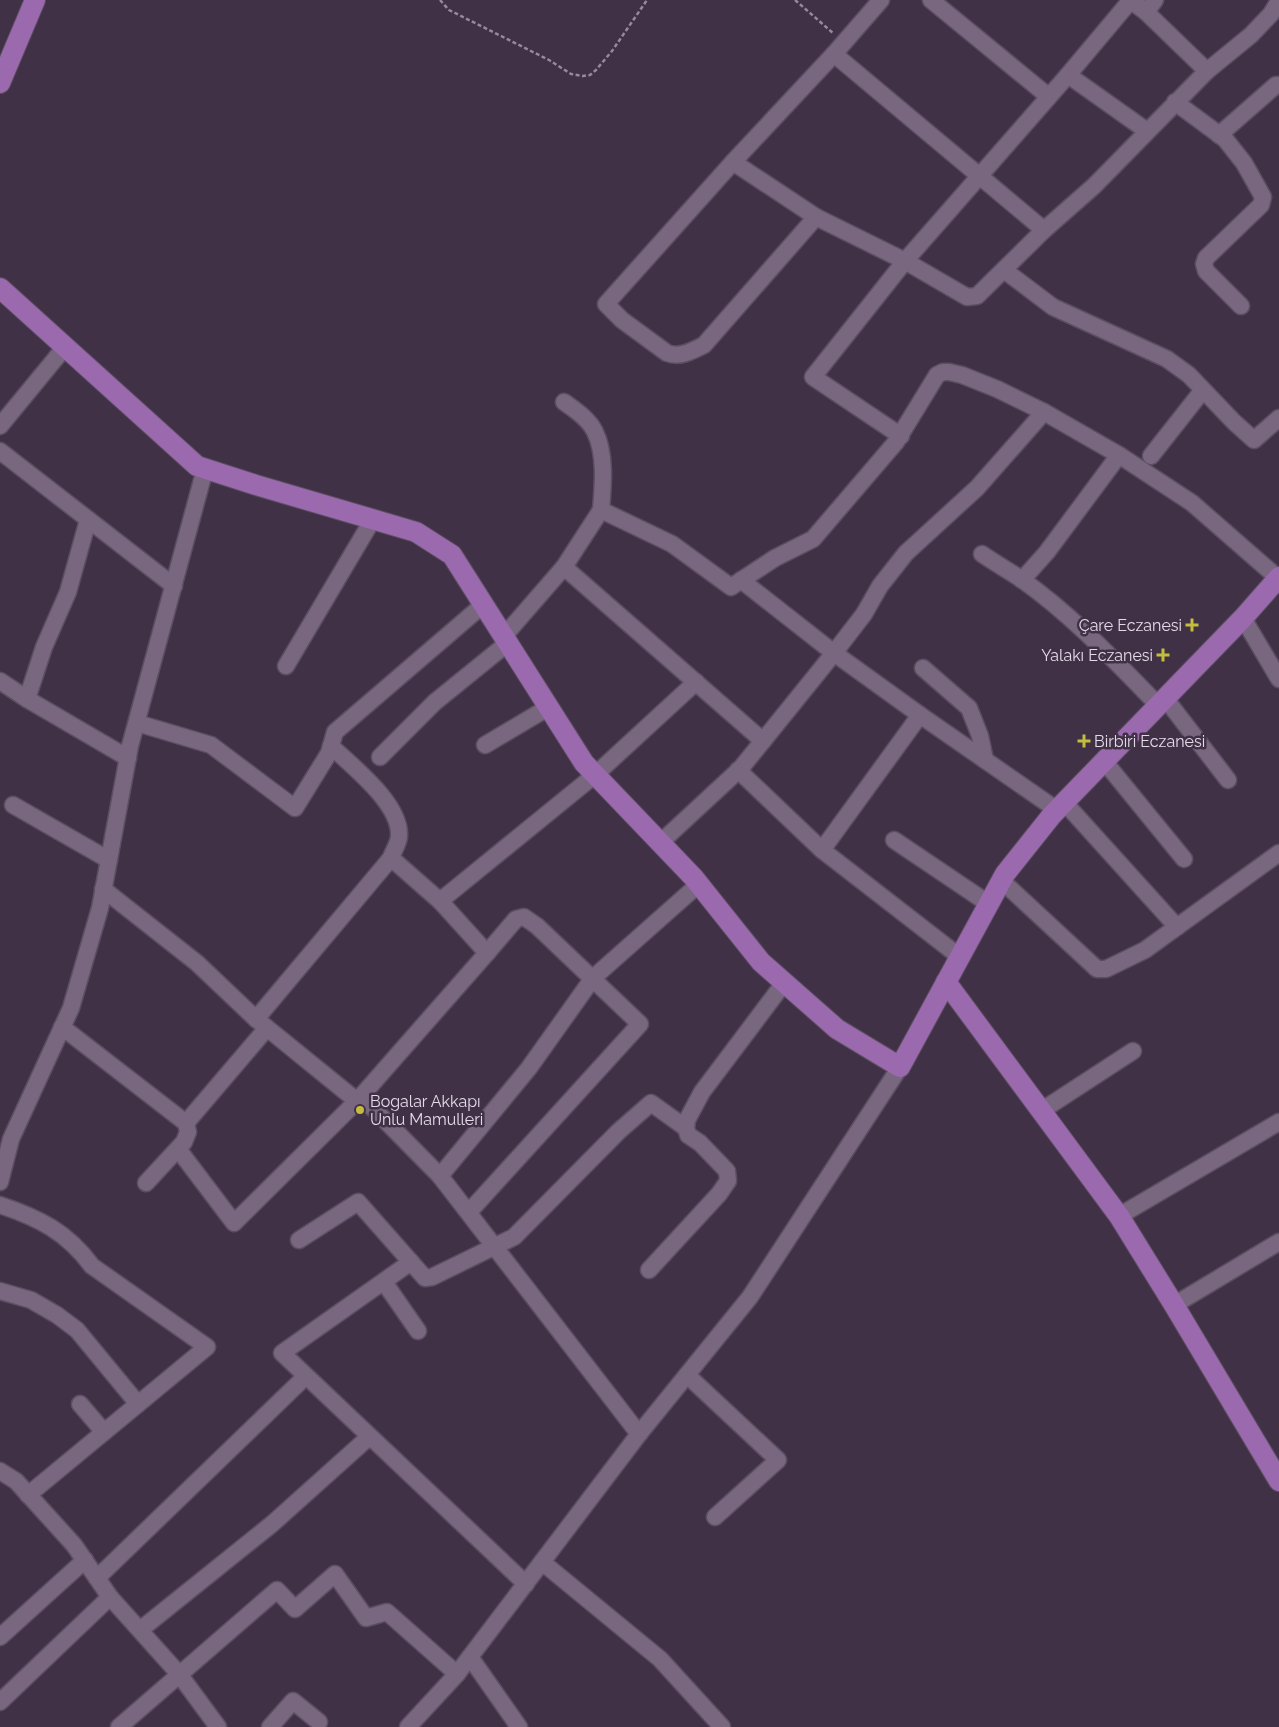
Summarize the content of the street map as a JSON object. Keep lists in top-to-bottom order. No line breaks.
{"places":{"health":["Çare Eczanesi","Yalakı Eczanesi","Birbiri Eczanesi"],"other":["Bogalar Akkapı Unlu Mamulleri"]}}
